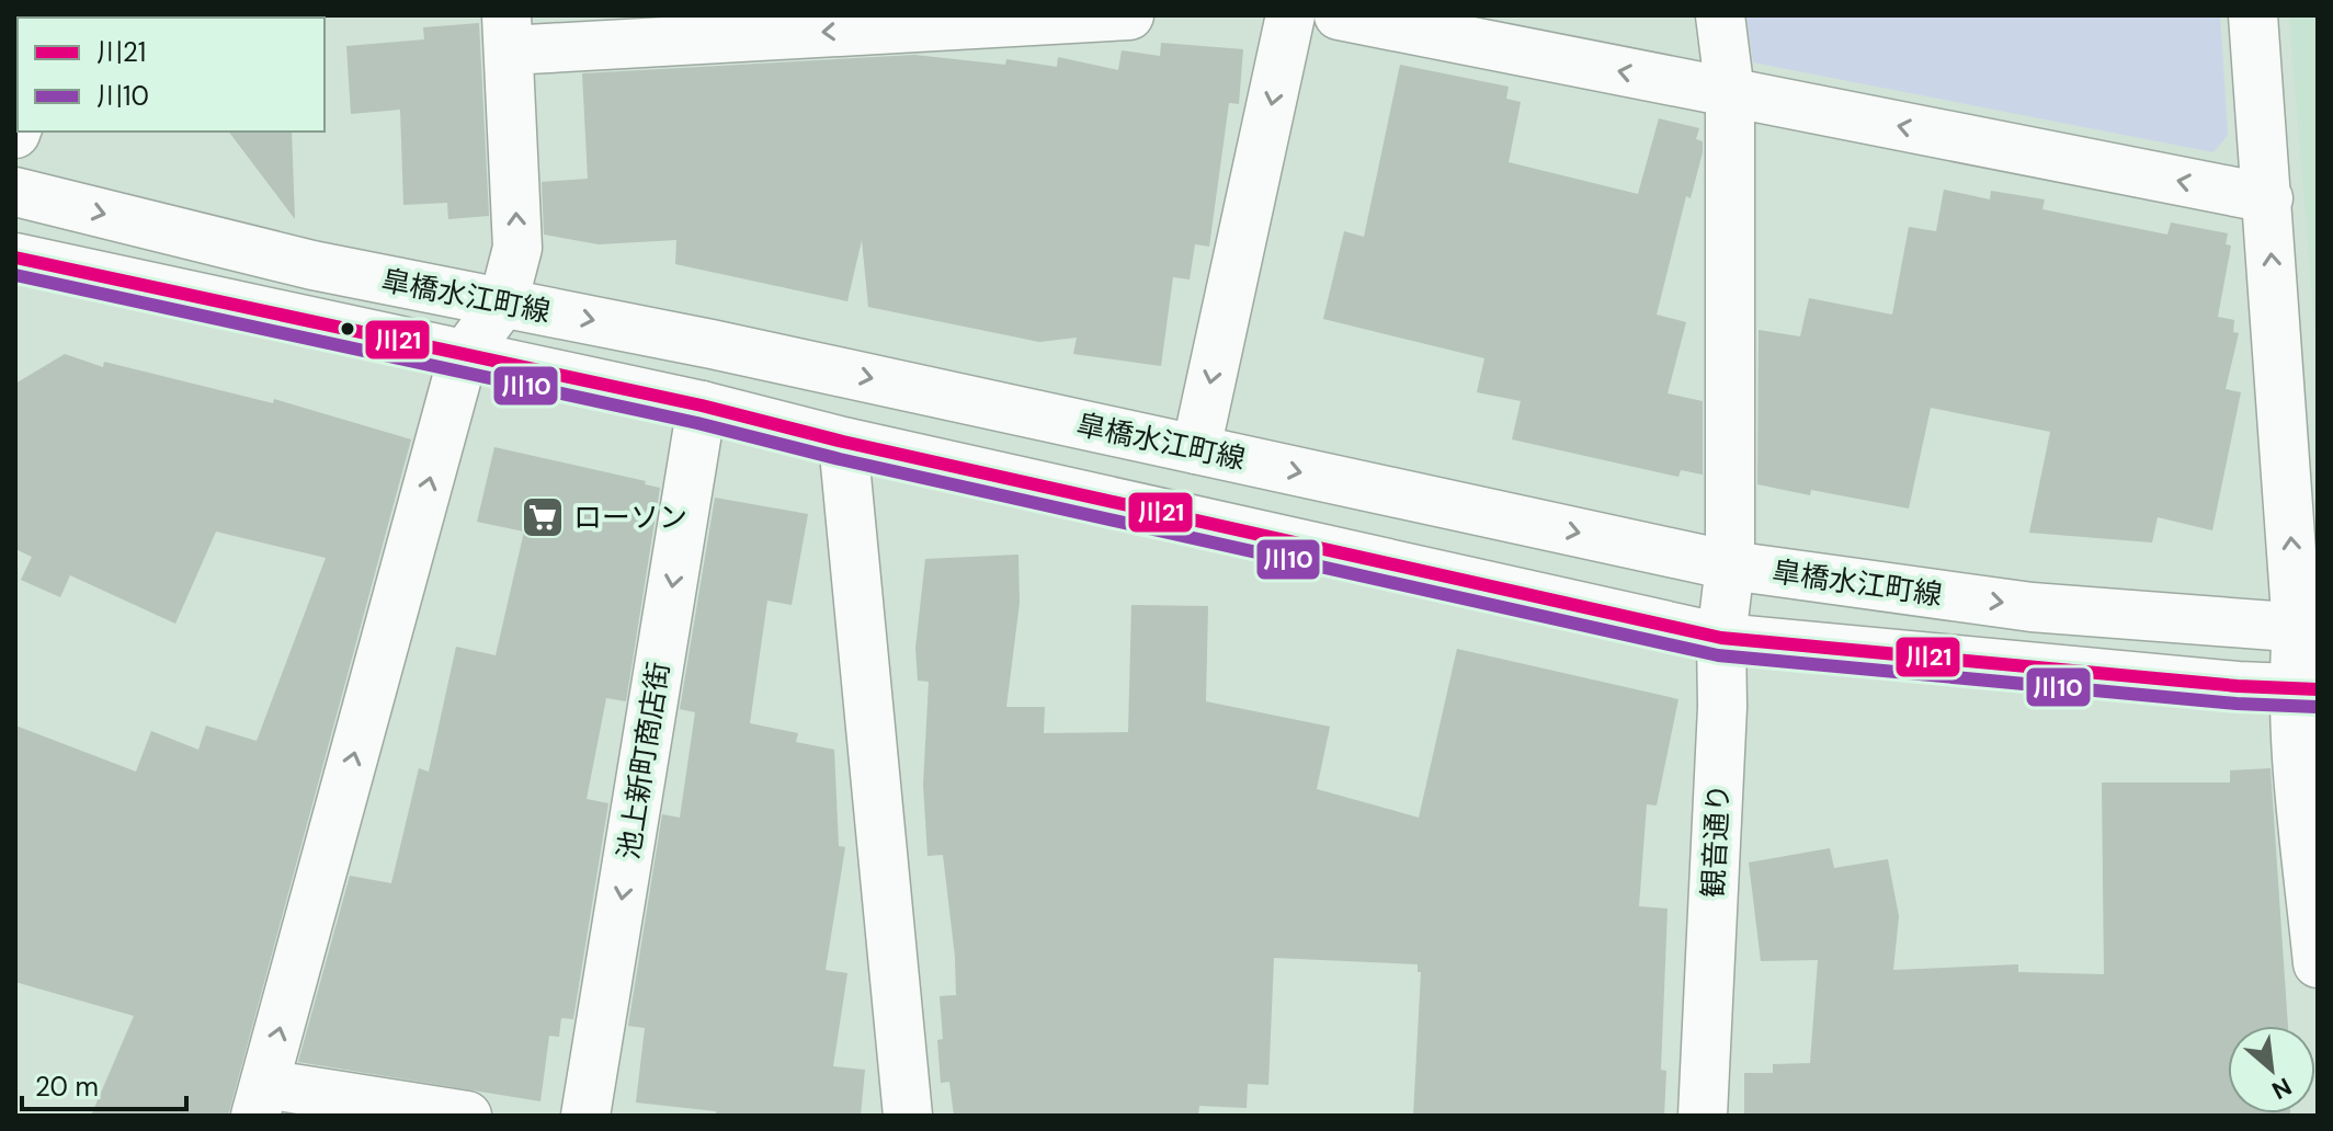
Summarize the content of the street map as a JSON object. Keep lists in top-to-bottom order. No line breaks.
{"streets":{"street":["皐橋水江町線","池上新町商店街","観音通り"]},"crossings":[["皐橋水江町線","池上新町商店街"],["皐橋水江町線","観音通り"]],"places":{"supermarket":["ローソン"]},"lines":["transit line 川21","transit line 川10"],"legend":["川21","川10"],"scale_bar":"20 m","north":"bottom right"}
